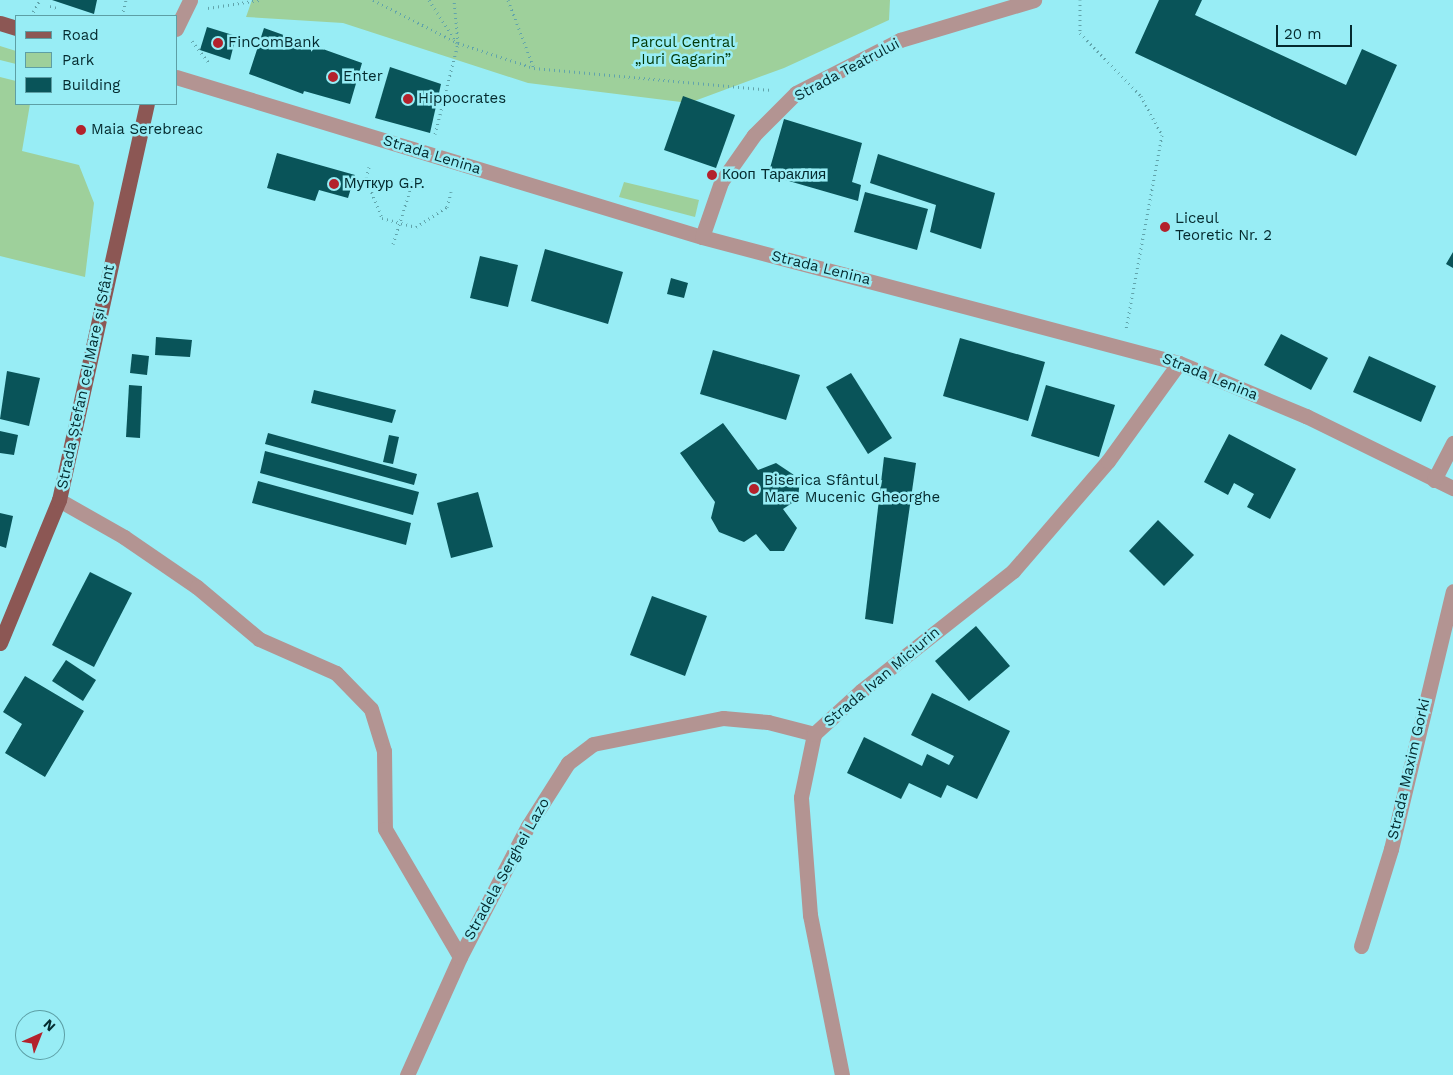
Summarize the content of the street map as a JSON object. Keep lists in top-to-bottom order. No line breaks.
{"streets":{"main road":["Strada Ștefan cel Mare și Sfânt"],"street":["Strada Teatrului","Strada Lenina","Strada Ivan Miciurin","Strada Maxim Gorki","Stradela Serghei Lazo"]},"crossings":[["Strada Teatrului","Strada Lenina"],["Strada Lenina","Strada Ivan Miciurin"],["Strada Ivan Miciurin","Stradela Serghei Lazo"]],"parks":["Parcul Central „Iuri Gagarin”"],"places":["FinComBank","Enter","Hippocrates","Maia Serebreac","Кооп Тараклия","Муткур G.P.","Liceul Teoretic Nr. 2","Biserica Sfântul Mare Mucenic Gheorghe"],"legend":["Road","Park","Building"],"scale_bar":"20 m","north":"top right"}
